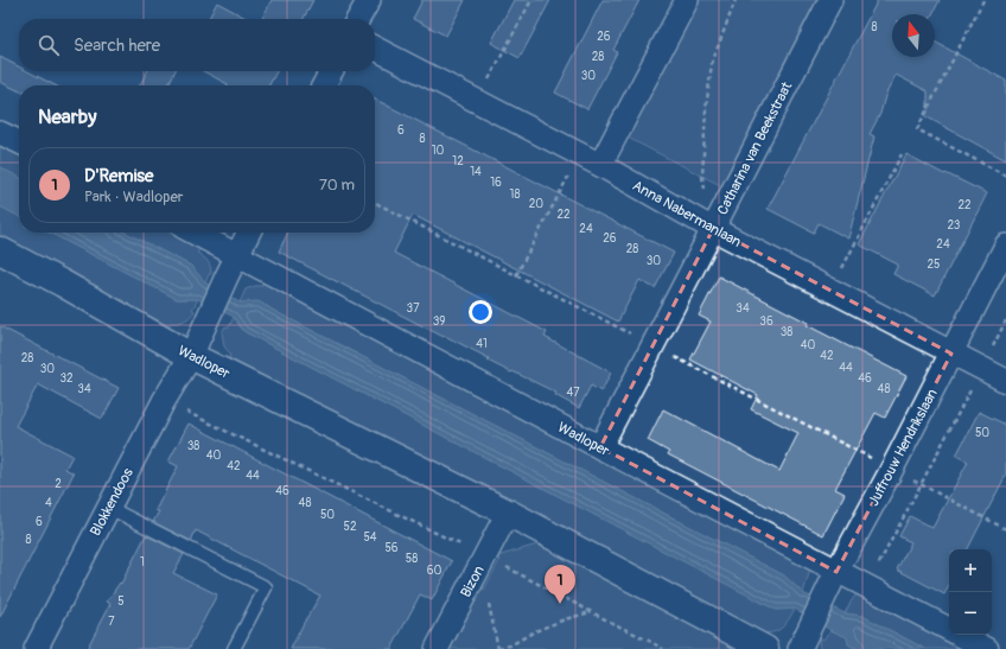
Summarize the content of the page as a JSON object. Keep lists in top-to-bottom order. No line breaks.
{"streets":{"street":["Catharina van Beekstraat","Anna Nabermanlaan","Wadloper","Juffrouw Hendrikslaan","Blokkendoos","Bizon"]},"crossings":[["Catharina van Beekstraat","Anna Nabermanlaan"],["Catharina van Beekstraat","Wadloper"],["Anna Nabermanlaan","Juffrouw Hendrikslaan"],["Wadloper","Juffrouw Hendrikslaan"],["Wadloper","Blokkendoos"],["Wadloper","Bizon"]],"house_numbers":["8","26","28","30","6","8","10","12","14","16","18","20","22","22","23","24","26","24","28","30","25","37","34","39","36","38","41","40","42","28","44","30","32","46","34","48","47","50","38","40","42","44","2","46","4","48","50","6","52","54","8","56","58","1","60","5","7"],"north":"top","page":{"search":"Search here","heading":"Nearby","list":[{"mark":"1","name":"D'Remise","note":"Park · Wadloper","value":"70 m"}],"map_buttons":["+","−"],"pins":"1"}}
